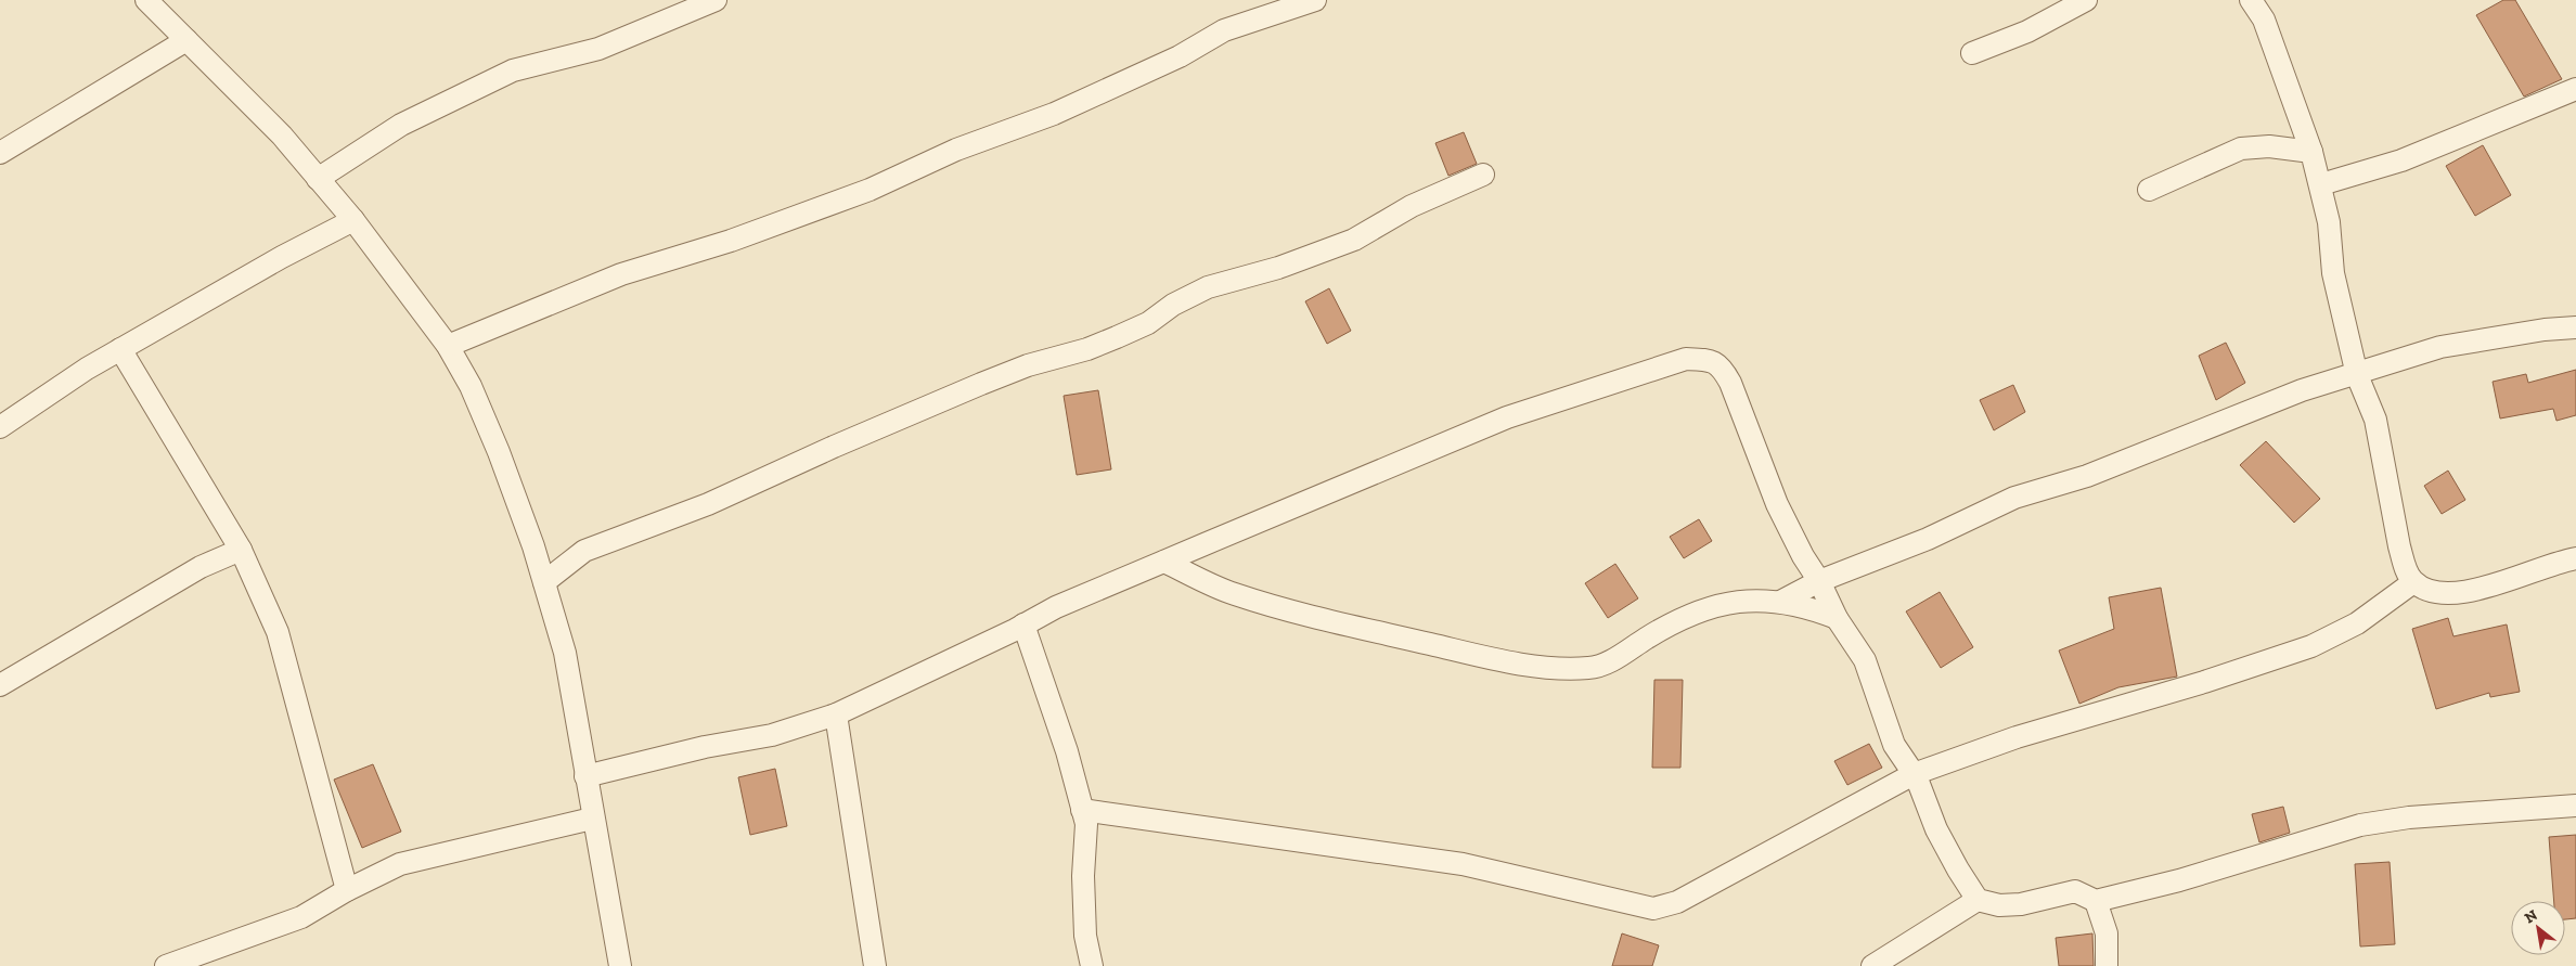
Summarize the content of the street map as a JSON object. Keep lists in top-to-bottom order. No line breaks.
{"north":"top left"}
